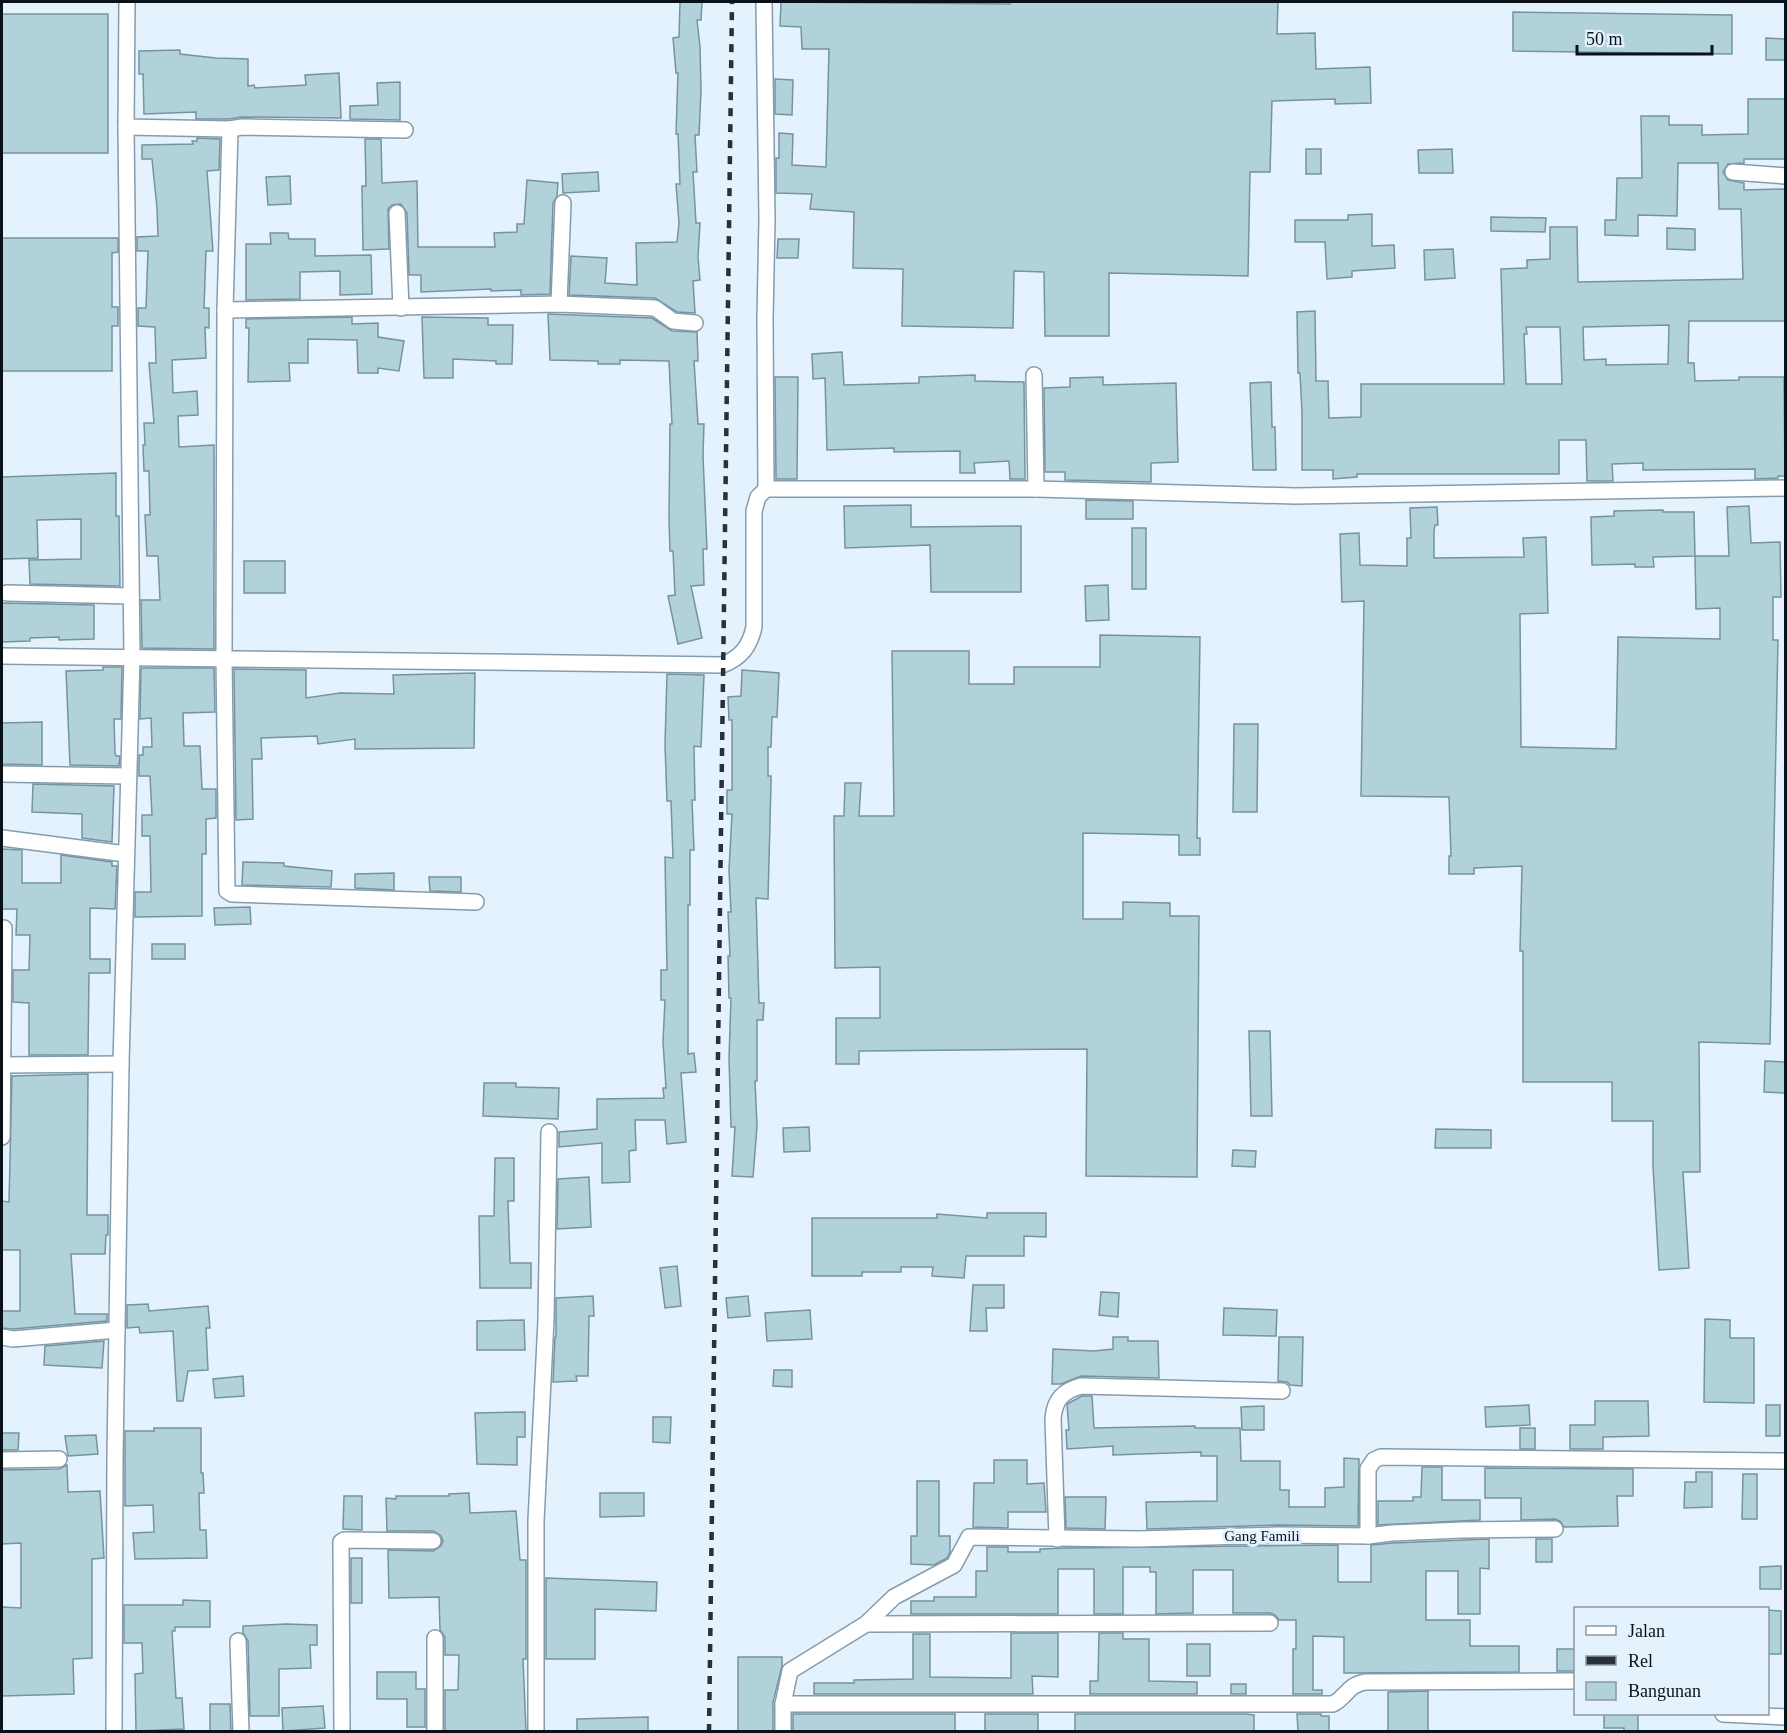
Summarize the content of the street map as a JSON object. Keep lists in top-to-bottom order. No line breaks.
{"streets":{"street":["Gang Famili"]},"legend":["Jalan","Rel","Bangunan"],"scale_bar":"50 m"}
